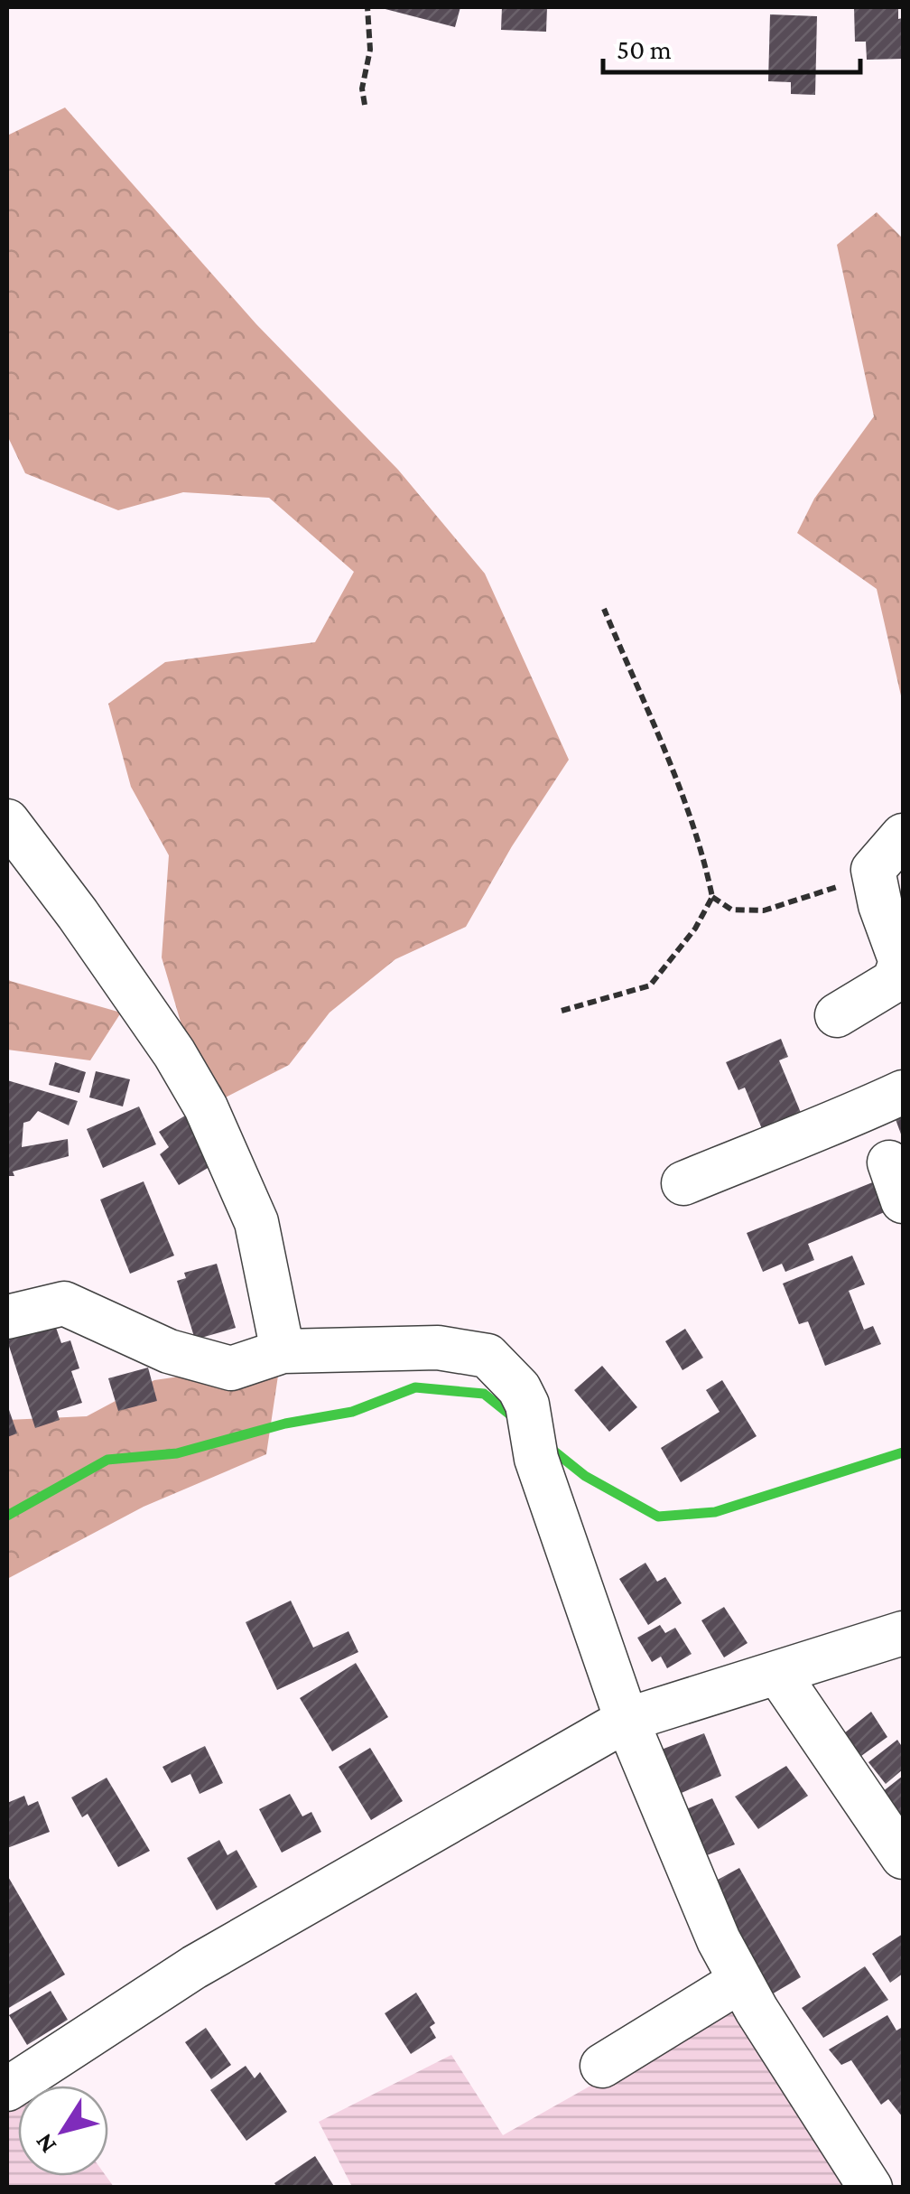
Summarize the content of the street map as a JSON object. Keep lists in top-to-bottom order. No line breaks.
{"scale_bar":"50 m","north":"bottom left"}
